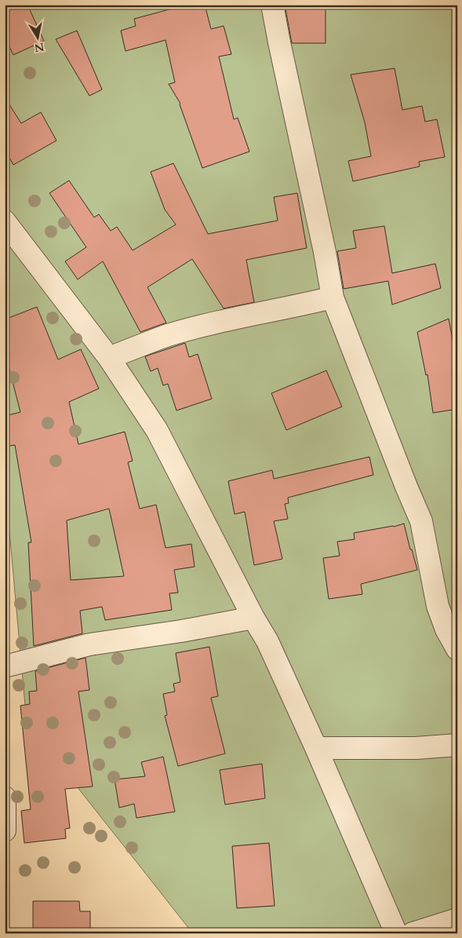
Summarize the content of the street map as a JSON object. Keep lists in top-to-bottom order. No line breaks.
{"north":"bottom"}
